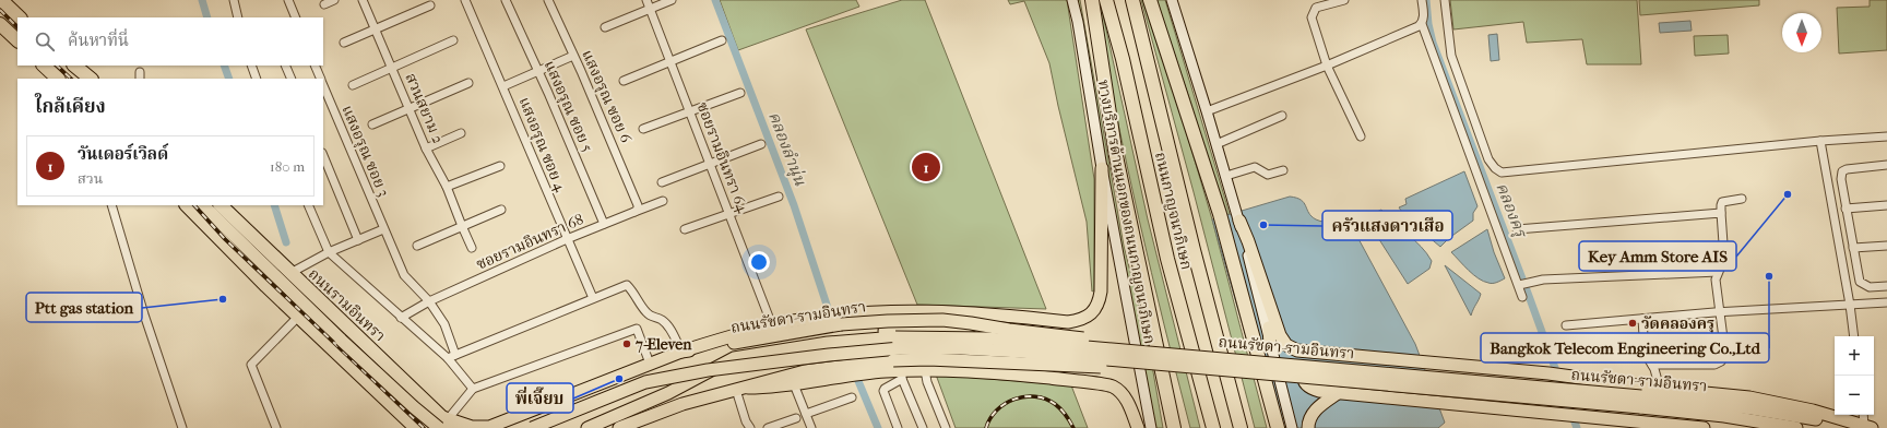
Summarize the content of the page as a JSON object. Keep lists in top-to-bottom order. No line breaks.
{"streets":{"highway":["ถนนกาญจนาภิเษก","ถนนรามอินทรา"],"main road":["ทางบริการด้านนอกของถนนกาญจนาภิเษก","ถนนรัชดา-รามอินทรา"],"street":["แสงอรุณ ซอย 6","แสงอรุณ ซอย 5","สวนสยาม 2","แสงอรุณ ซอย 4","แสงอรุณ ซอย 3","ซอยรามอินทรา 64","ซอยรามอินทรา 68"]},"crossings":[["แสงอรุณ ซอย 6","ซอยรามอินทรา 68"],["แสงอรุณ ซอย 5","ซอยรามอินทรา 68"],["แสงอรุณ ซอย 4","ซอยรามอินทรา 68"],["ถนนรามอินทรา","ถนนรัชดา-รามอินทรา"]],"water":["คลองลำนุ่น","คลองครุ"],"places":["Key Amm Store AIS","ครัวแสงดาวเสือ","Bangkok Telecom Engineering Co.,Ltd","Ptt gas station","วัดคลองครุ","7-Eleven","พี่เจี๊ยบ"],"north":"bottom","page":{"search":"ค้นหาที่นี่","heading":"ใกล้เคียง","list":[{"mark":"1","name":"วันเดอร์เวิลด์","note":"สวน","value":"180 m"}],"pins":"1","map_buttons":["+","−"]}}
